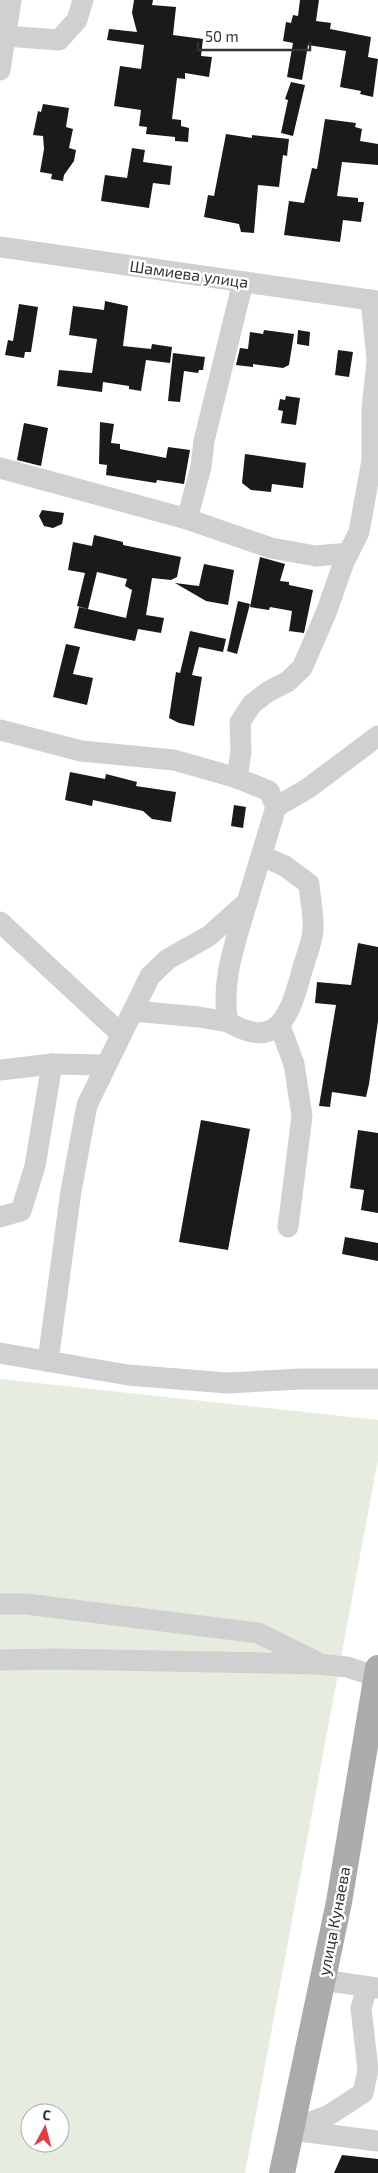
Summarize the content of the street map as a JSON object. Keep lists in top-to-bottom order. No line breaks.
{"streets":{"main road":["улица Кунаева"],"street":["Шамиева улица"]},"scale_bar":"50 m","north":"top"}
